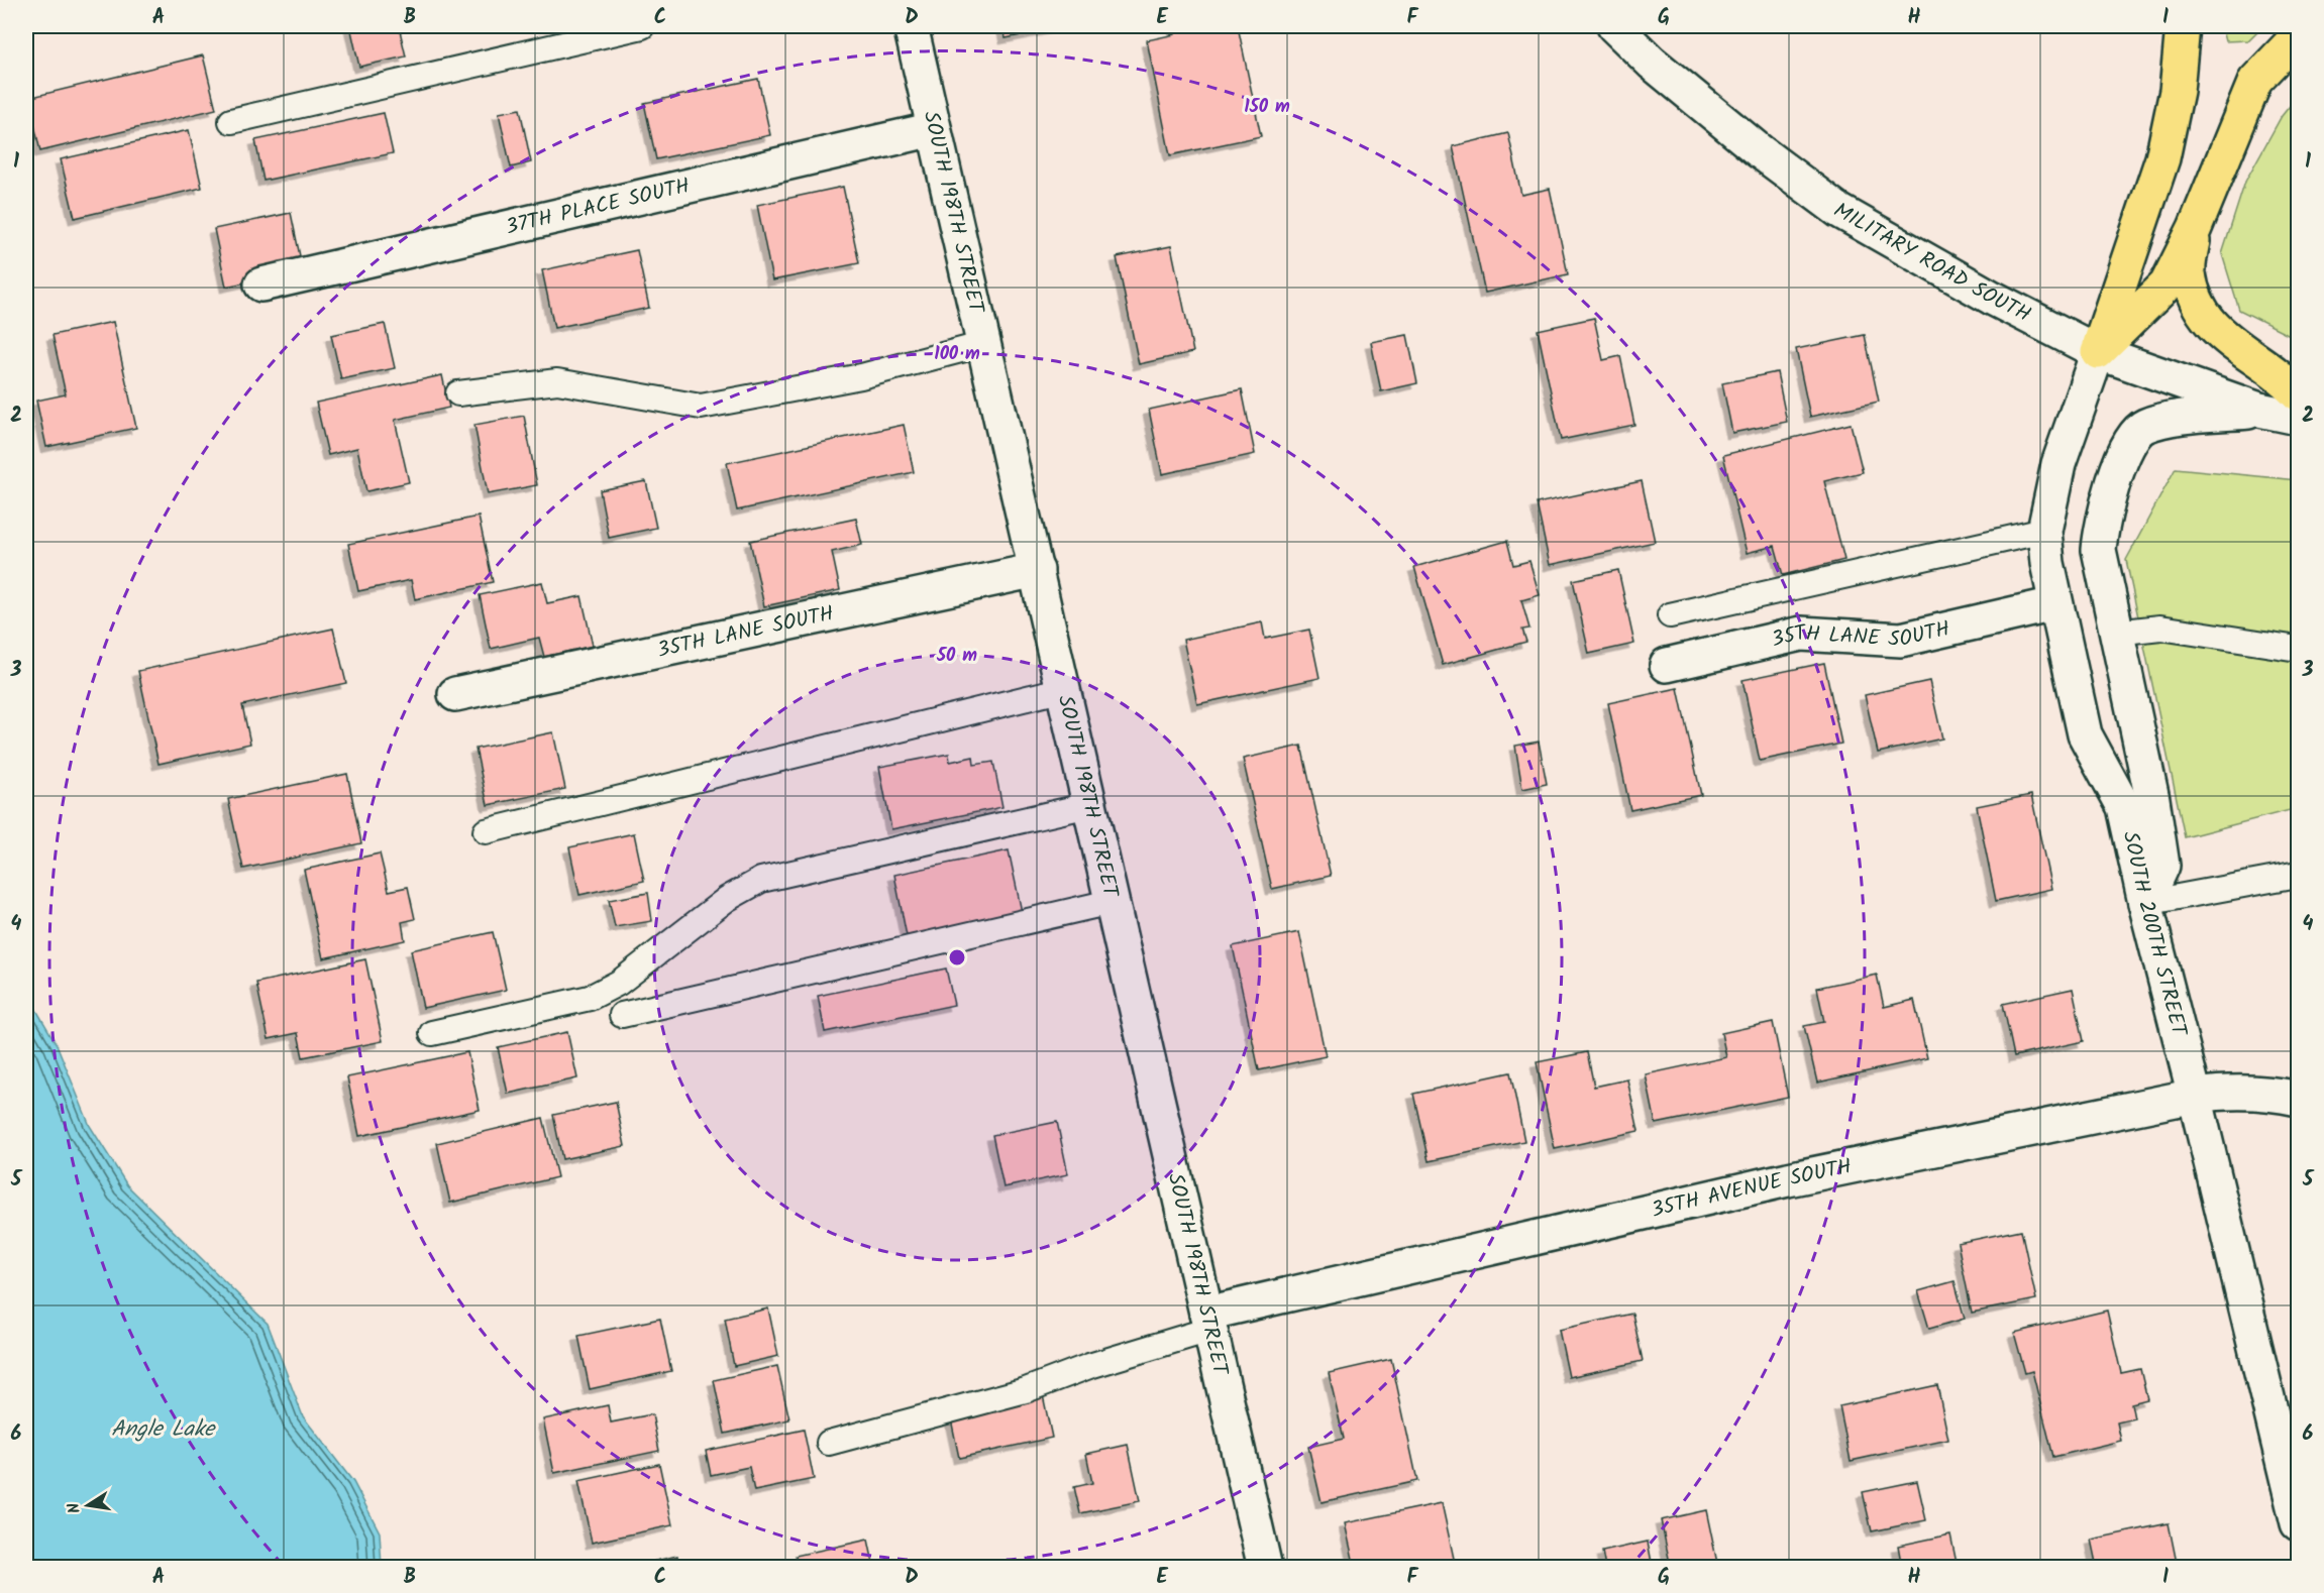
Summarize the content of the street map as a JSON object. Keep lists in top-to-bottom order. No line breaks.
{"streets":{"street":["37TH PLACE SOUTH","SOUTH 198TH STREET","MILITARY ROAD SOUTH","35TH LANE SOUTH","SOUTH 200TH STREET","35TH AVENUE SOUTH"]},"crossings":[["37TH PLACE SOUTH","SOUTH 198TH STREET"],["SOUTH 198TH STREET","35TH LANE SOUTH"],["SOUTH 198TH STREET","35TH AVENUE SOUTH"],["MILITARY ROAD SOUTH","SOUTH 200TH STREET"],["35TH LANE SOUTH","SOUTH 200TH STREET"],["SOUTH 200TH STREET","35TH AVENUE SOUTH"]],"water":["Angle Lake"],"north":"left","grid":{"columns":["A","B","C","D","E","F","G","H","I"],"rows":["1","2","3","4","5","6"]},"rings":["150 m","100 m","50 m"]}
